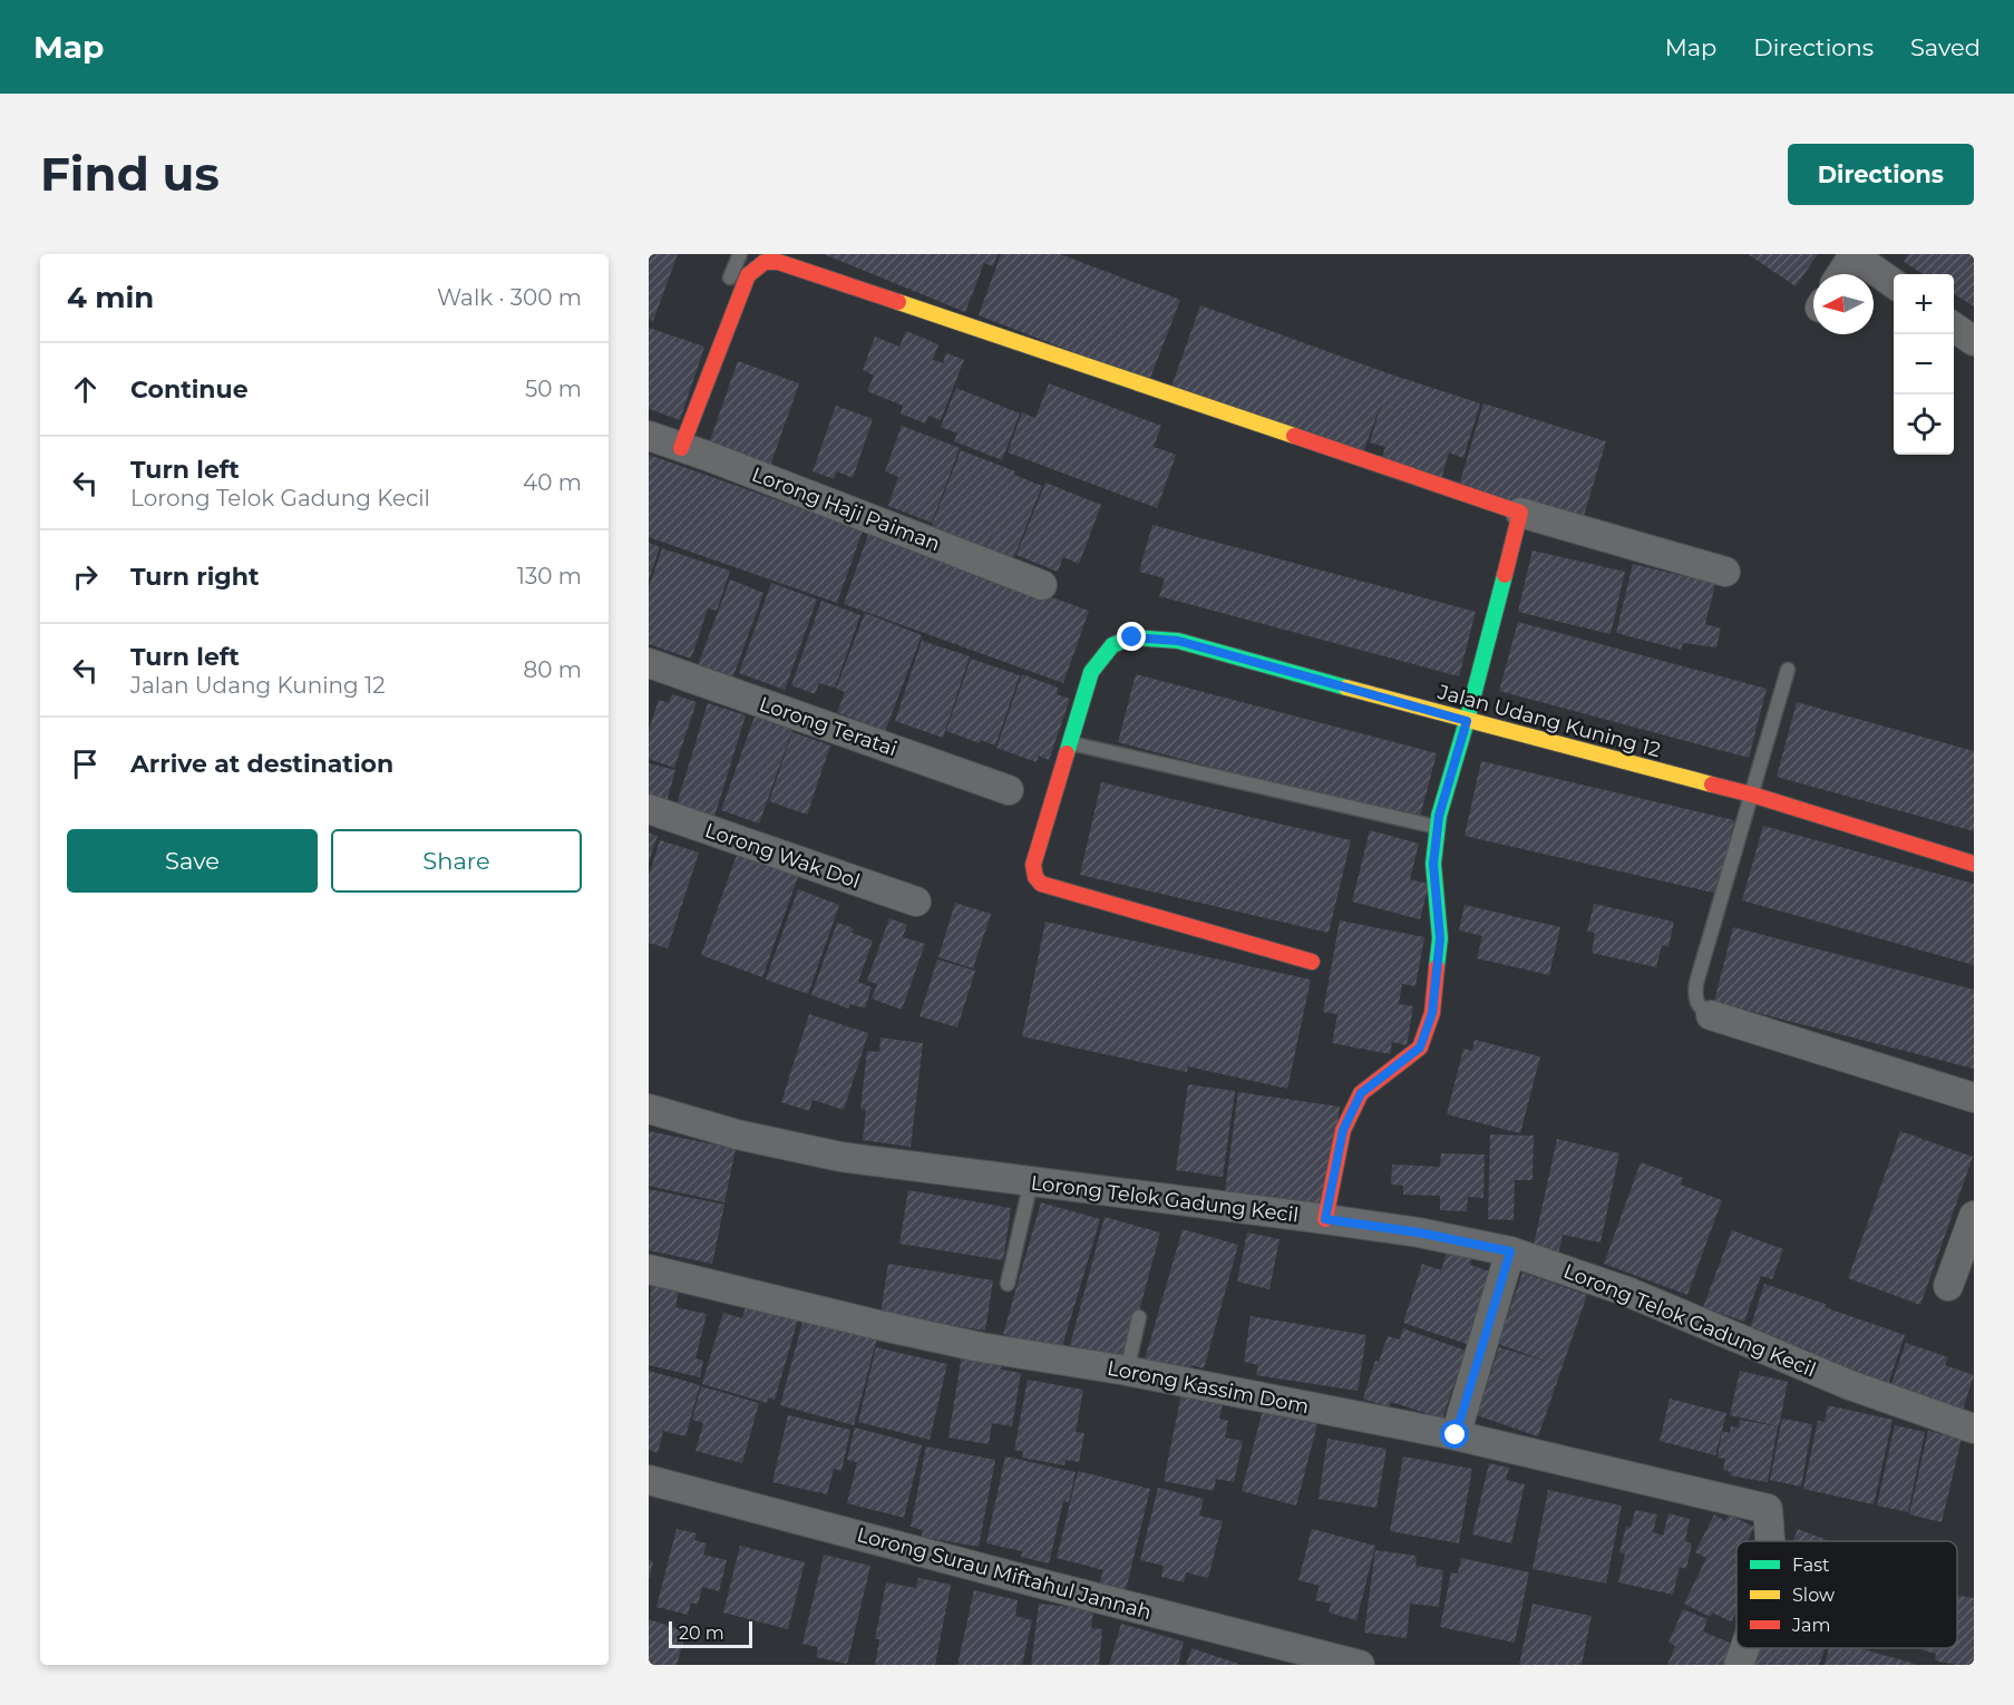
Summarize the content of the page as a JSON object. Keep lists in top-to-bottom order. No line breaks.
{"streets":{"street":["Lorong Haji Paiman","Jalan Udang Kuning 12","Lorong Teratai","Lorong Wak Dol","Lorong Telok Gadung Kecil","Lorong Kassim Dom","Lorong Surau Miftahul Jannah"]},"legend":["Fast","Slow","Jam"],"scale_bar":"20 m","north":"left","page":{"header":"Map","nav":["Map","Directions","Saved"],"buttons":["Directions",["Save","Share"]],"title":"Find us","heading":["4 min","Walk · 300 m"],"map_buttons":["+","−"],"list":[["Continue","50 m"],["Turn left","Lorong Telok Gadung Kecil","40 m"],["Turn right","130 m"],["Turn left","Jalan Udang Kuning 12","80 m"],"Arrive at destination"],"scale":"20 m"}}
